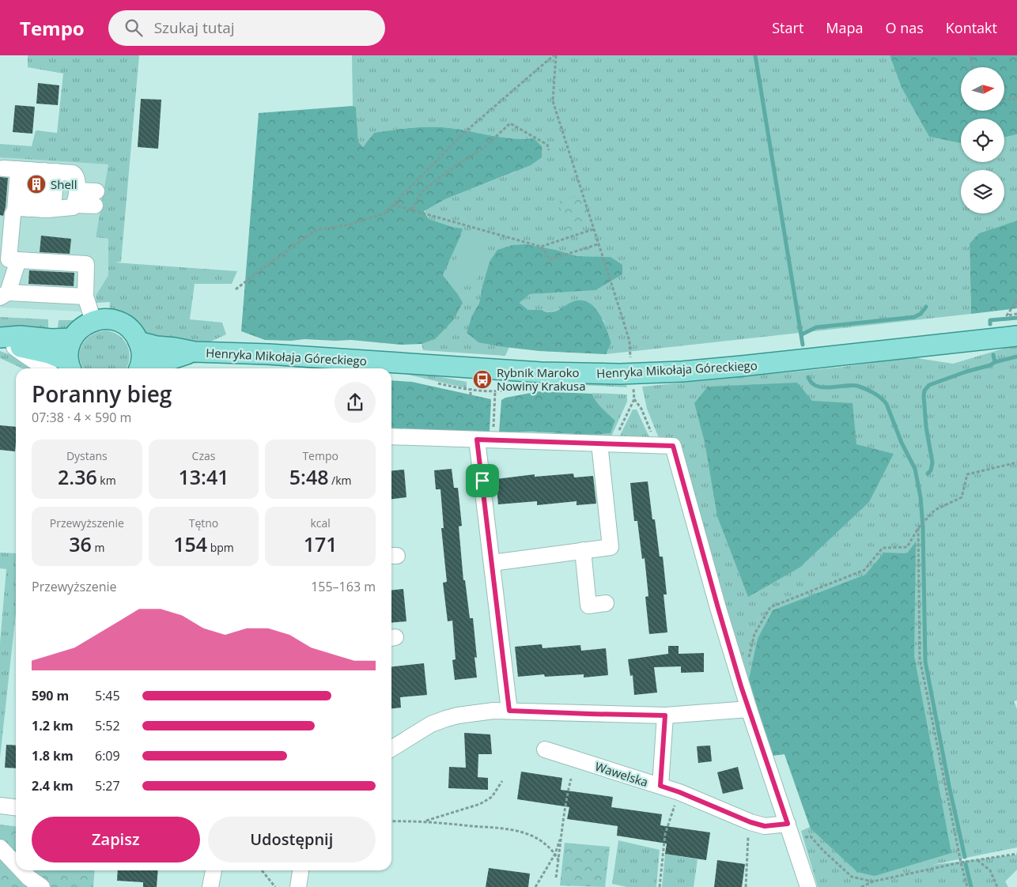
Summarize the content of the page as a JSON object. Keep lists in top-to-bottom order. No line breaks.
{"streets":{"main road":["Henryka Mikołaja Góreckiego"],"street":["Wawelska"]},"places":{"building":["Shell"],"bus stop":["Rybnik Maroko Nowiny Krakusa"]},"north":"right","page":{"header":"Tempo","search":"Szukaj tutaj","nav":["Start","Mapa","O nas","Kontakt"],"heading":["Poranny bieg","07:38 · 4 × 590 m"],"stats":[["Dystans","2.36 km"],["Czas","13:41"],["Tempo","5:48 /km"],["Przewyższenie","36 m"],["Tętno","154 bpm"],["kcal","171"]],"chart":["Przewyższenie","155–163 m"],"list":[{"name":"590 m","note":"5:45"},{"name":"1.2 km","note":"5:52"},{"name":"1.8 km","note":"6:09"},{"name":"2.4 km","note":"5:27"}],"buttons":["Zapisz","Udostępnij"]}}
